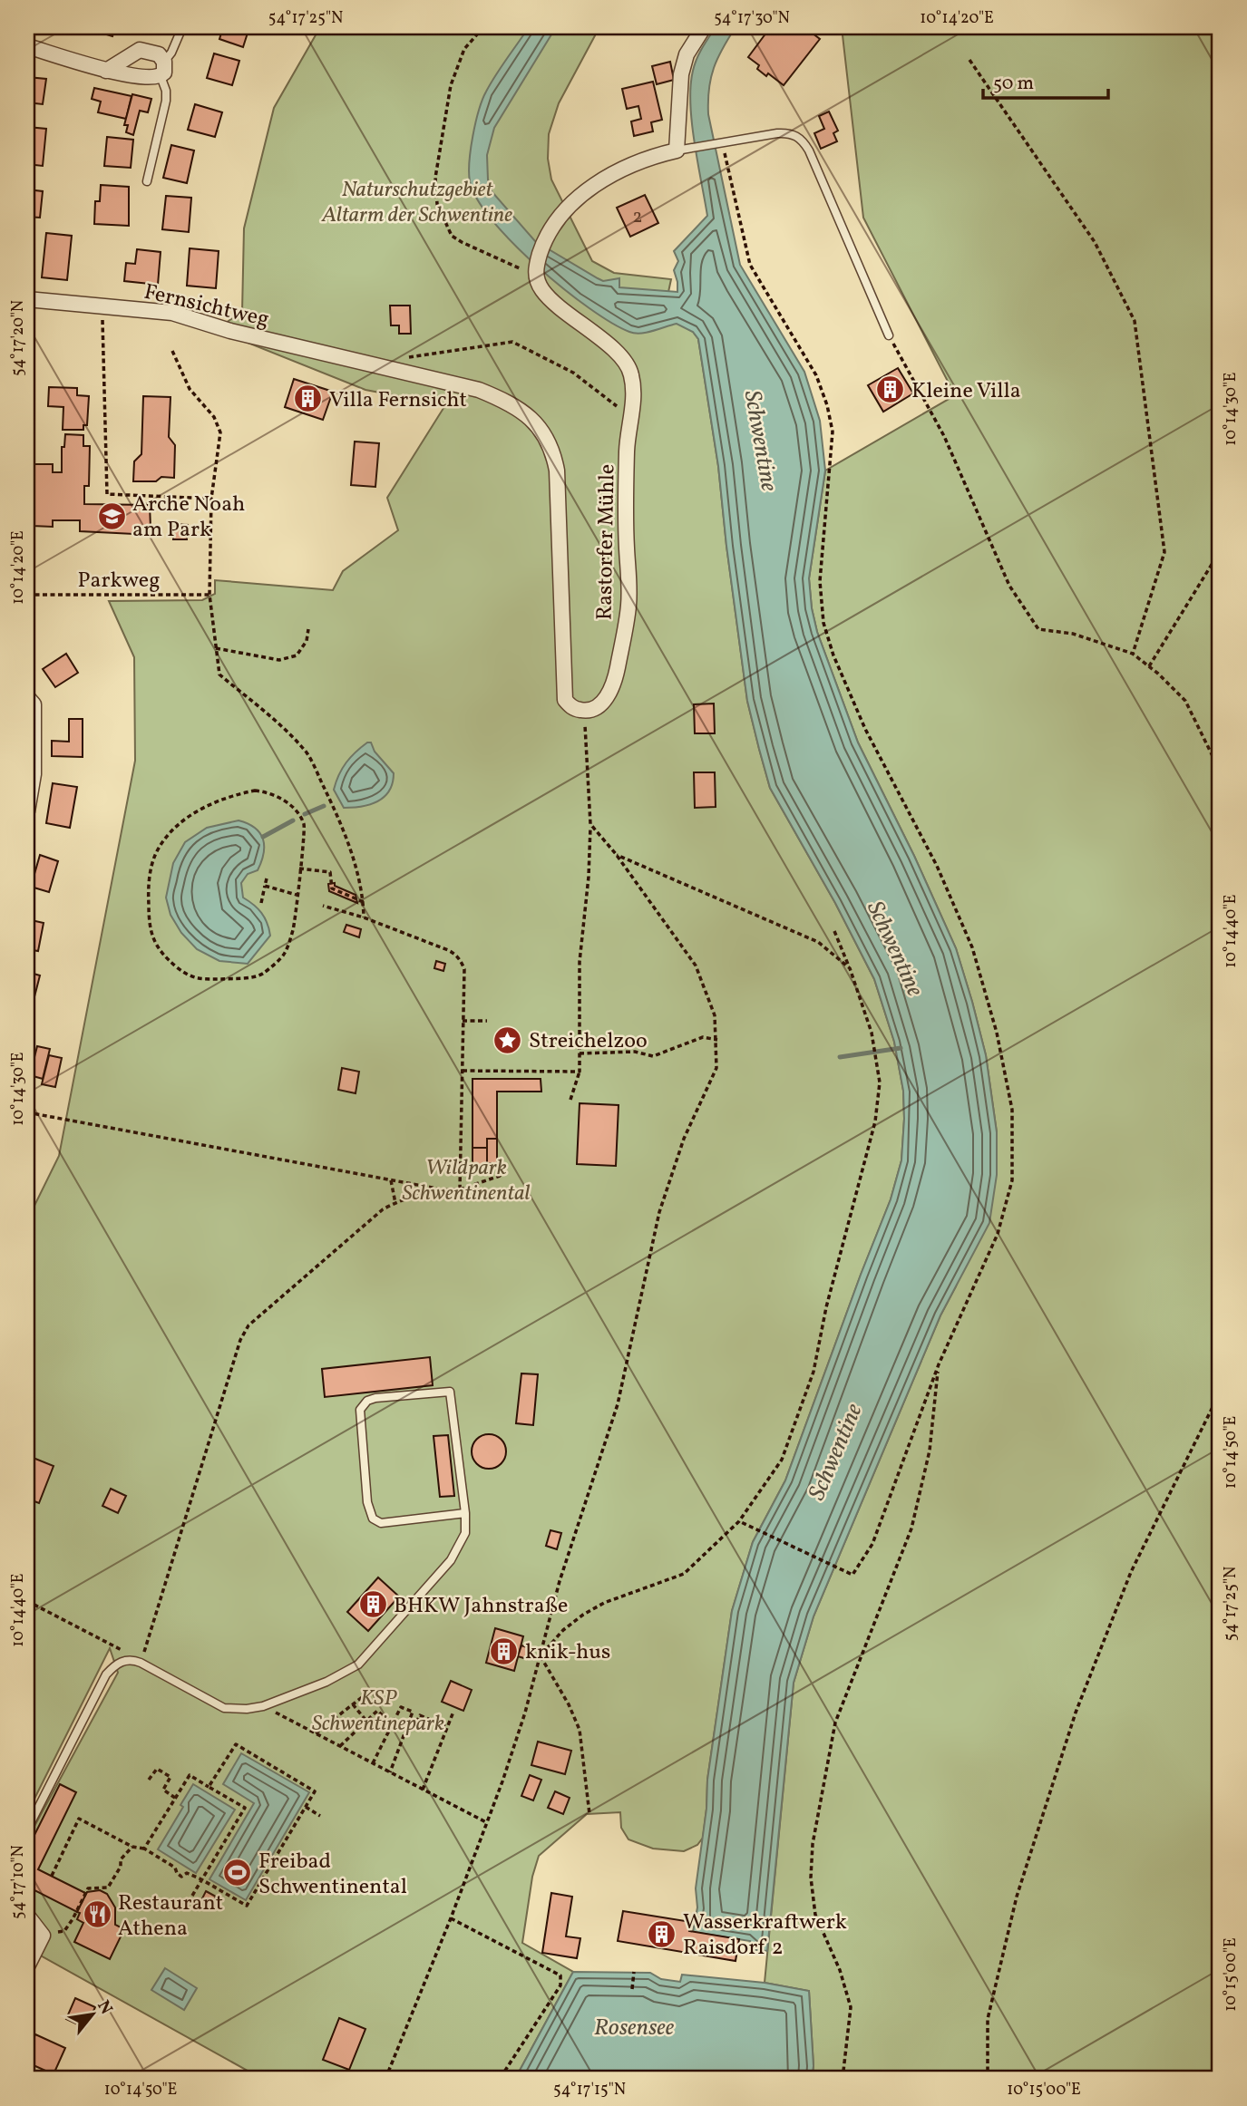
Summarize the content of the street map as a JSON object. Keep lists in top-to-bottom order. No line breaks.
{"streets":{"street":["Fernsichtweg","Rastorfer Mühle"],"path":["Parkweg"]},"crossings":[["Fernsichtweg","Rastorfer Mühle"]],"water":["Schwentine","Rosensee"],"parks":["Naturschutzgebiet Altarm der Schwentine","Wildpark Schwentinental","KSP Schwentinepark"],"places":{"building":["Kleine Villa","Villa Fernsicht","BHKW Jahnstraße","knik-hus","Wasserkraftwerk Raisdorf 2"],"school or university":["Arche Noah am Park"],"place":["Streichelzoo"],"sports":["Freibad Schwentinental"],"restaurant":["Restaurant Athena"]},"house_numbers":["2"],"scale_bar":"50 m","north":"top right","coordinates":["54°17'25\"N","54°17'30\"N","10°14'20\"E","54°17'20\"N","10°14'30\"E","10°14'40\"E","10°14'50\"E","54°17'10\"N","10°15'00\"E","54°17'15\"N"]}
